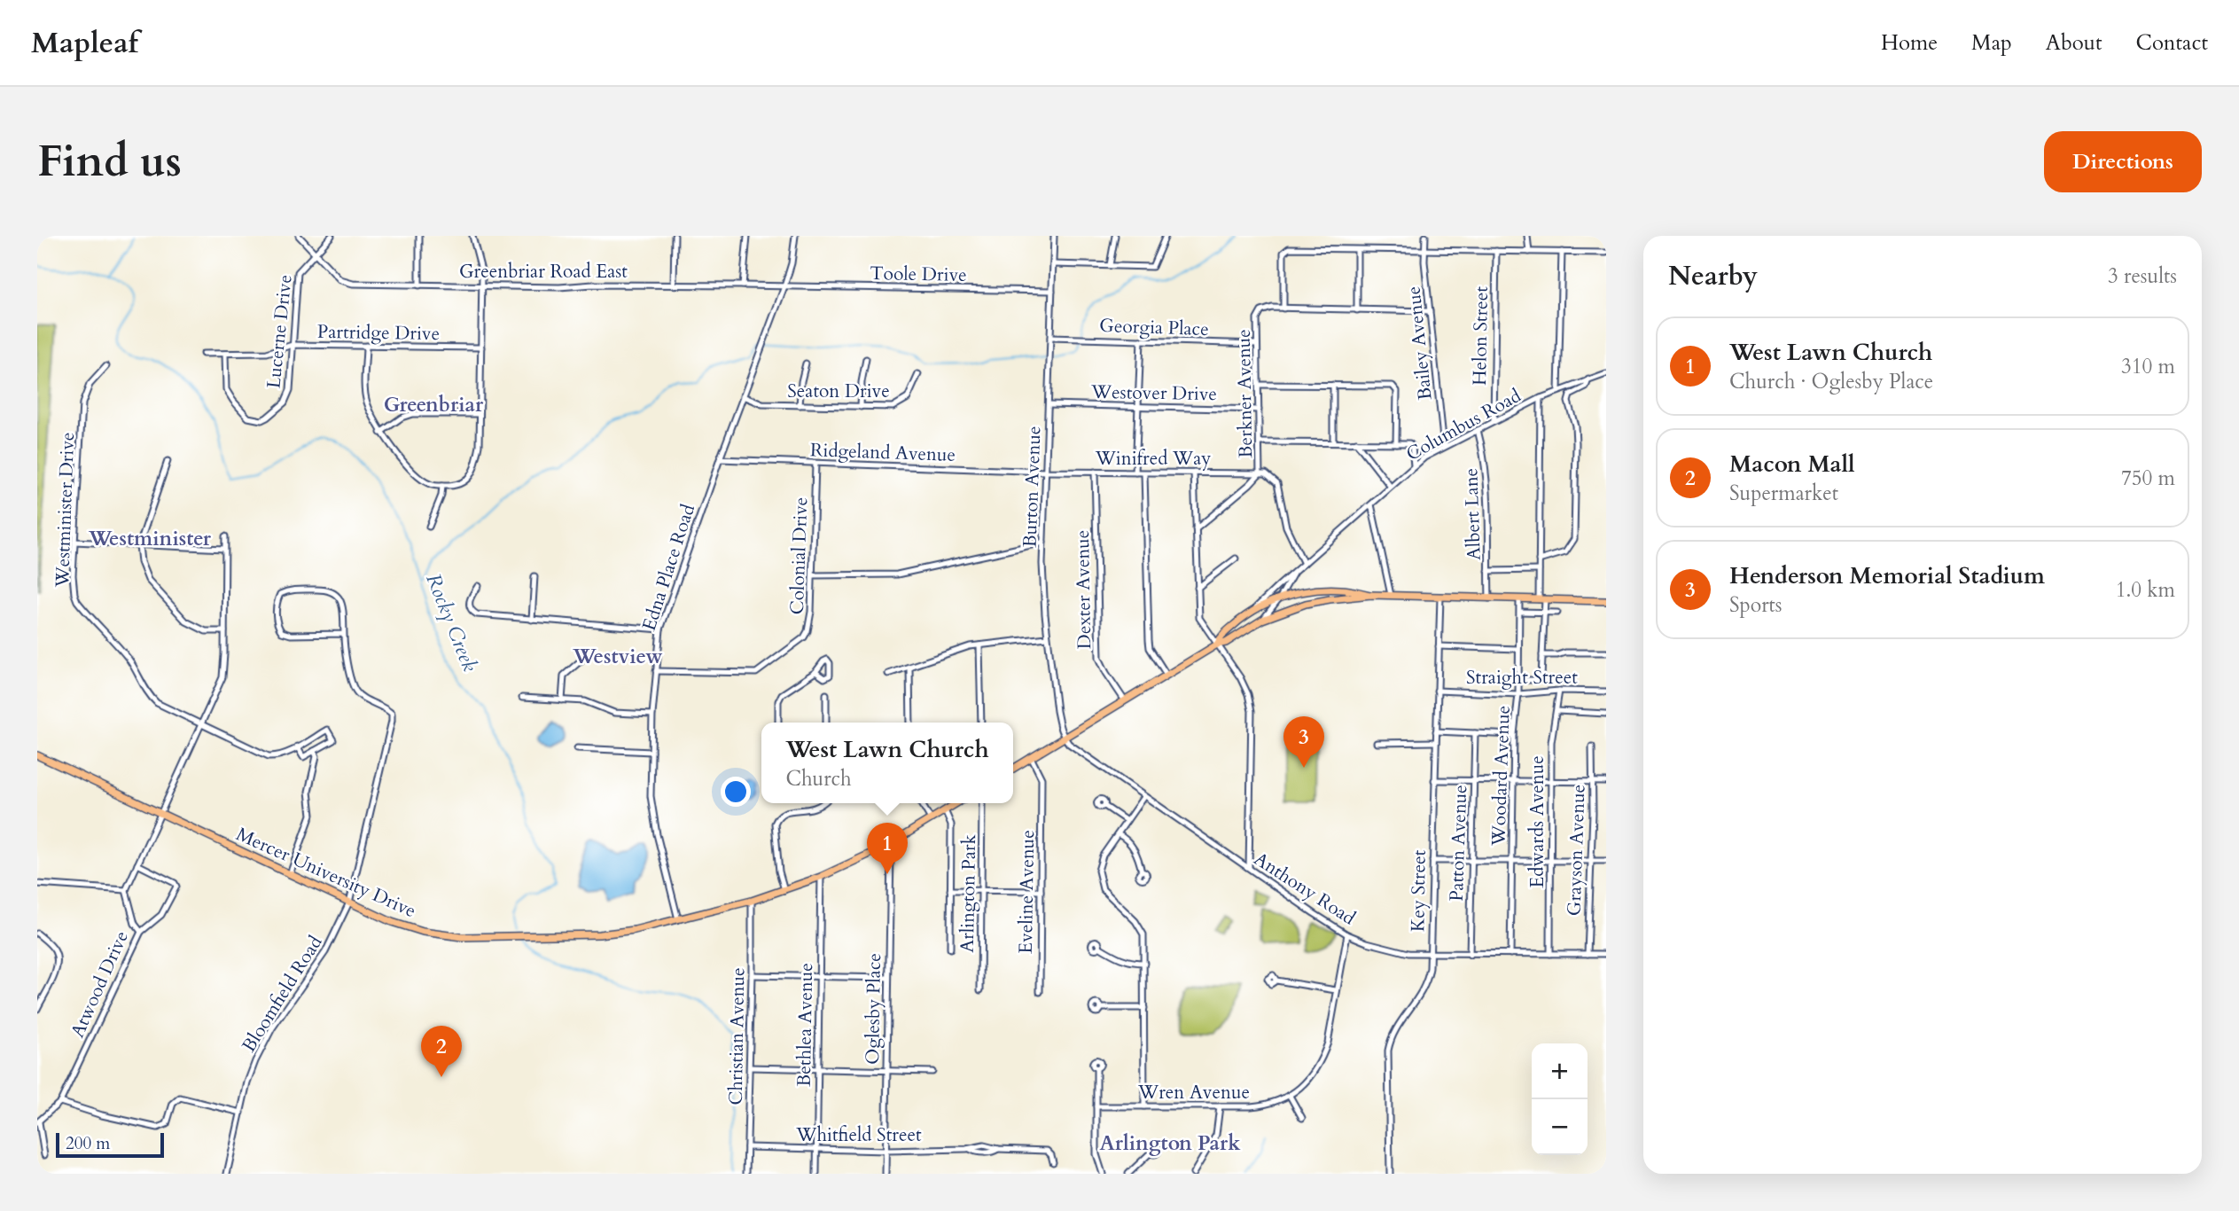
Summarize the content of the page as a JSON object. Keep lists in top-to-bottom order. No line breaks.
{"streets":{"main road":["Mercer University Drive"],"street":["Greenbriar Road East","Toole Drive","Georgia Place","Lucerne Drive","Partridge Drive","Helon Street","Bailey Avenue","Seaton Drive","Westover Drive","Berkner Avenue","Columbus Road","Ridgeland Avenue","Winifred Way","Burton Avenue","Westminister Drive","Albert Lane","Colonial Drive","Edna Place Road","Dexter Avenue","Straight Street","Woodard Avenue","Edwards Avenue","Patton Avenue","Grayson Avenue","Anthony Road","Key Street","Eveline Avenue","Arlington Park","Atwood Drive","Bloomfield Road","Oglesby Place","Bethlea Avenue","Christian Avenue","Wren Avenue","Whitfield Street"]},"crossings":[["Greenbriar Road East","Toole Drive"],["Greenbriar Road East","Lucerne Drive"],["Greenbriar Road East","Edna Place Road"],["Toole Drive","Burton Avenue"],["Toole Drive","Edna Place Road"],["Georgia Place","Berkner Avenue"],["Georgia Place","Burton Avenue"],["Lucerne Drive","Partridge Drive"],["Helon Street","Columbus Road"],["Bailey Avenue","Columbus Road"],["Seaton Drive","Edna Place Road"],["Westover Drive","Berkner Avenue"],["Westover Drive","Burton Avenue"],["Berkner Avenue","Columbus Road"],["Berkner Avenue","Winifred Way"],["Columbus Road","Albert Lane"],["Ridgeland Avenue","Winifred Way"],["Ridgeland Avenue","Burton Avenue"],["Ridgeland Avenue","Colonial Drive"],["Ridgeland Avenue","Edna Place Road"],["Winifred Way","Burton Avenue"],["Winifred Way","Dexter Avenue"],["Burton Avenue","Anthony Road"],["Colonial Drive","Edna Place Road"],["Edna Place Road","Mercer University Drive"],["Straight Street","Woodard Avenue"],["Straight Street","Edwards Avenue"],["Straight Street","Key Street"],["Woodard Avenue","Anthony Road"],["Edwards Avenue","Anthony Road"],["Patton Avenue","Anthony Road"],["Grayson Avenue","Anthony Road"],["Mercer University Drive","Bloomfield Road"],["Mercer University Drive","Oglesby Place"],["Mercer University Drive","Bethlea Avenue"],["Mercer University Drive","Christian Avenue"],["Anthony Road","Key Street"],["Anthony Road","Wren Avenue"],["Oglesby Place","Whitfield Street"],["Bethlea Avenue","Whitfield Street"],["Christian Avenue","Whitfield Street"]],"districts":["Greenbriar","Westminister","Westview","Arlington Park"],"water":["Rocky Creek"],"scale_bar":"200 m","page":{"header":"Mapleaf","nav":["Home","Map","About","Contact"],"buttons":"Directions","title":"Find us","heading":["Nearby","3 results"],"list":[{"mark":"1","name":"West Lawn Church","note":"Church · Oglesby Place","value":"310 m"},{"mark":"2","name":"Macon Mall","note":"Supermarket","value":"750 m"},{"mark":"3","name":"Henderson Memorial Stadium","note":"Sports","value":"1.0 km"}],"pins":["3","1","2"],"popup":["West Lawn Church","Church"],"map_buttons":["+","−"],"scale":"200 m"}}
